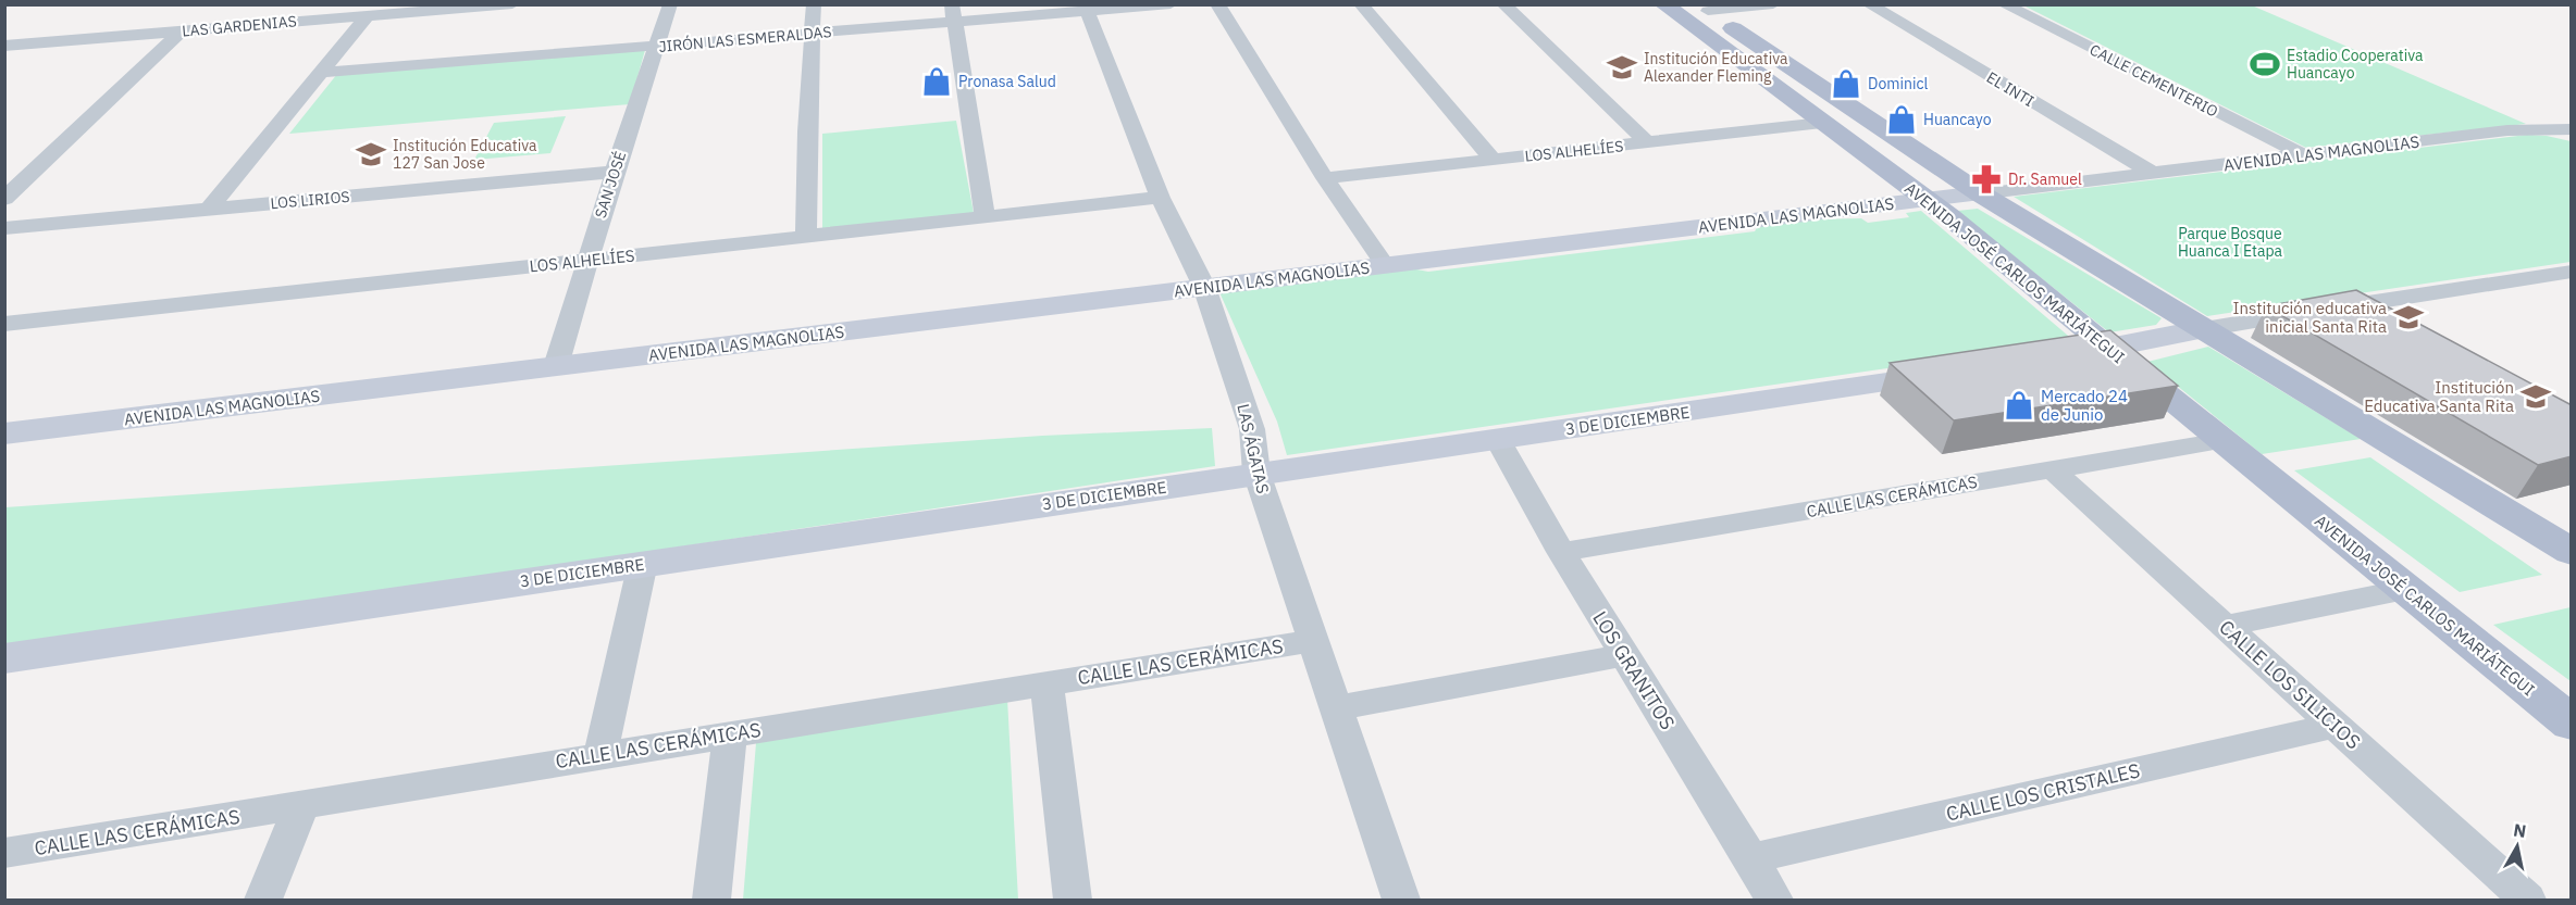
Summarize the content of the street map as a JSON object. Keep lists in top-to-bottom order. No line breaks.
{"streets":{"main road":["AVENIDA JOSÉ CARLOS MARIÁTEGUI"],"street":["LAS GARDENIAS","JIRÓN LAS ESMERALDAS","CALLE CEMENTERIO","EL INTI","LOS ALHELÍES","AVENIDA LAS MAGNOLIAS","SAN JOSÉ","LOS LIRIOS","3 DE DICIEMBRE","LAS ÁGATAS","CALLE LAS CERÁMICAS","LOS GRANITOS","CALLE LOS SILICIOS","CALLE LOS CRISTALES"]},"crossings":[["JIRÓN LAS ESMERALDAS","SAN JOSÉ"],["JIRÓN LAS ESMERALDAS","LAS ÁGATAS"],["CALLE CEMENTERIO","AVENIDA LAS MAGNOLIAS"],["EL INTI","AVENIDA LAS MAGNOLIAS"],["LOS ALHELÍES","SAN JOSÉ"],["LOS ALHELÍES","AVENIDA JOSÉ CARLOS MARIÁTEGUI"],["LOS ALHELÍES","LAS ÁGATAS"],["AVENIDA LAS MAGNOLIAS","SAN JOSÉ"],["AVENIDA LAS MAGNOLIAS","AVENIDA JOSÉ CARLOS MARIÁTEGUI"],["AVENIDA LAS MAGNOLIAS","LAS ÁGATAS"],["SAN JOSÉ","LOS LIRIOS"],["AVENIDA JOSÉ CARLOS MARIÁTEGUI","CALLE LAS CERÁMICAS"],["3 DE DICIEMBRE","LAS ÁGATAS"],["3 DE DICIEMBRE","LOS GRANITOS"],["LAS ÁGATAS","CALLE LAS CERÁMICAS"],["CALLE LAS CERÁMICAS","LOS GRANITOS"],["CALLE LAS CERÁMICAS","CALLE LOS SILICIOS"],["LOS GRANITOS","CALLE LOS CRISTALES"],["CALLE LOS SILICIOS","CALLE LOS CRISTALES"]],"parks":["Parque Bosque Huanca I Etapa"],"places":{"sports":["Estadio Cooperativa Huancayo"],"school or university":["Institución Educativa Alexander Fleming","Institución Educativa 127 San Jose","Institución educativa inicial Santa Rita","Institución Educativa Santa Rita"],"shop":["Pronasa Salud","Dominicl","Huancayo","Mercado 24 de Junio"],"pharmacy":["Dr. Samuel"]},"north":"top"}
